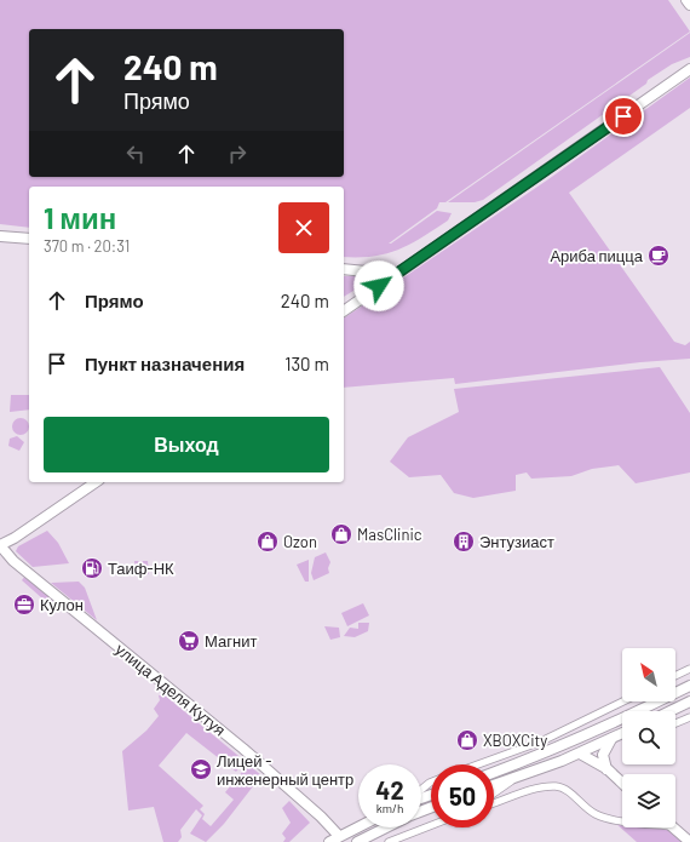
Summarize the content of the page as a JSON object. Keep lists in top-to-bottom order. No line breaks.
{"streets":{"main road":["улица Аделя Кутуя"]},"places":{"cafe":["Ариба пицца"],"shop":["MasClinic","Ozon","XBOXCity"],"building":["Энтузиаст"],"fuel station":["Таиф-НК"],"office":["Кулон"],"supermarket":["Магнит"],"school or university":["Лицей - инженерный центр"]},"north":"top left","page":{"turn":["240 m","Прямо"],"heading":["1 мин","370 m · 20:31"],"list":[{"name":"Прямо","value":"240 m"},{"name":"Пункт назначения","value":"130 m"}],"buttons":"Выход","speed":"42 km/h","limit":"50"}}
